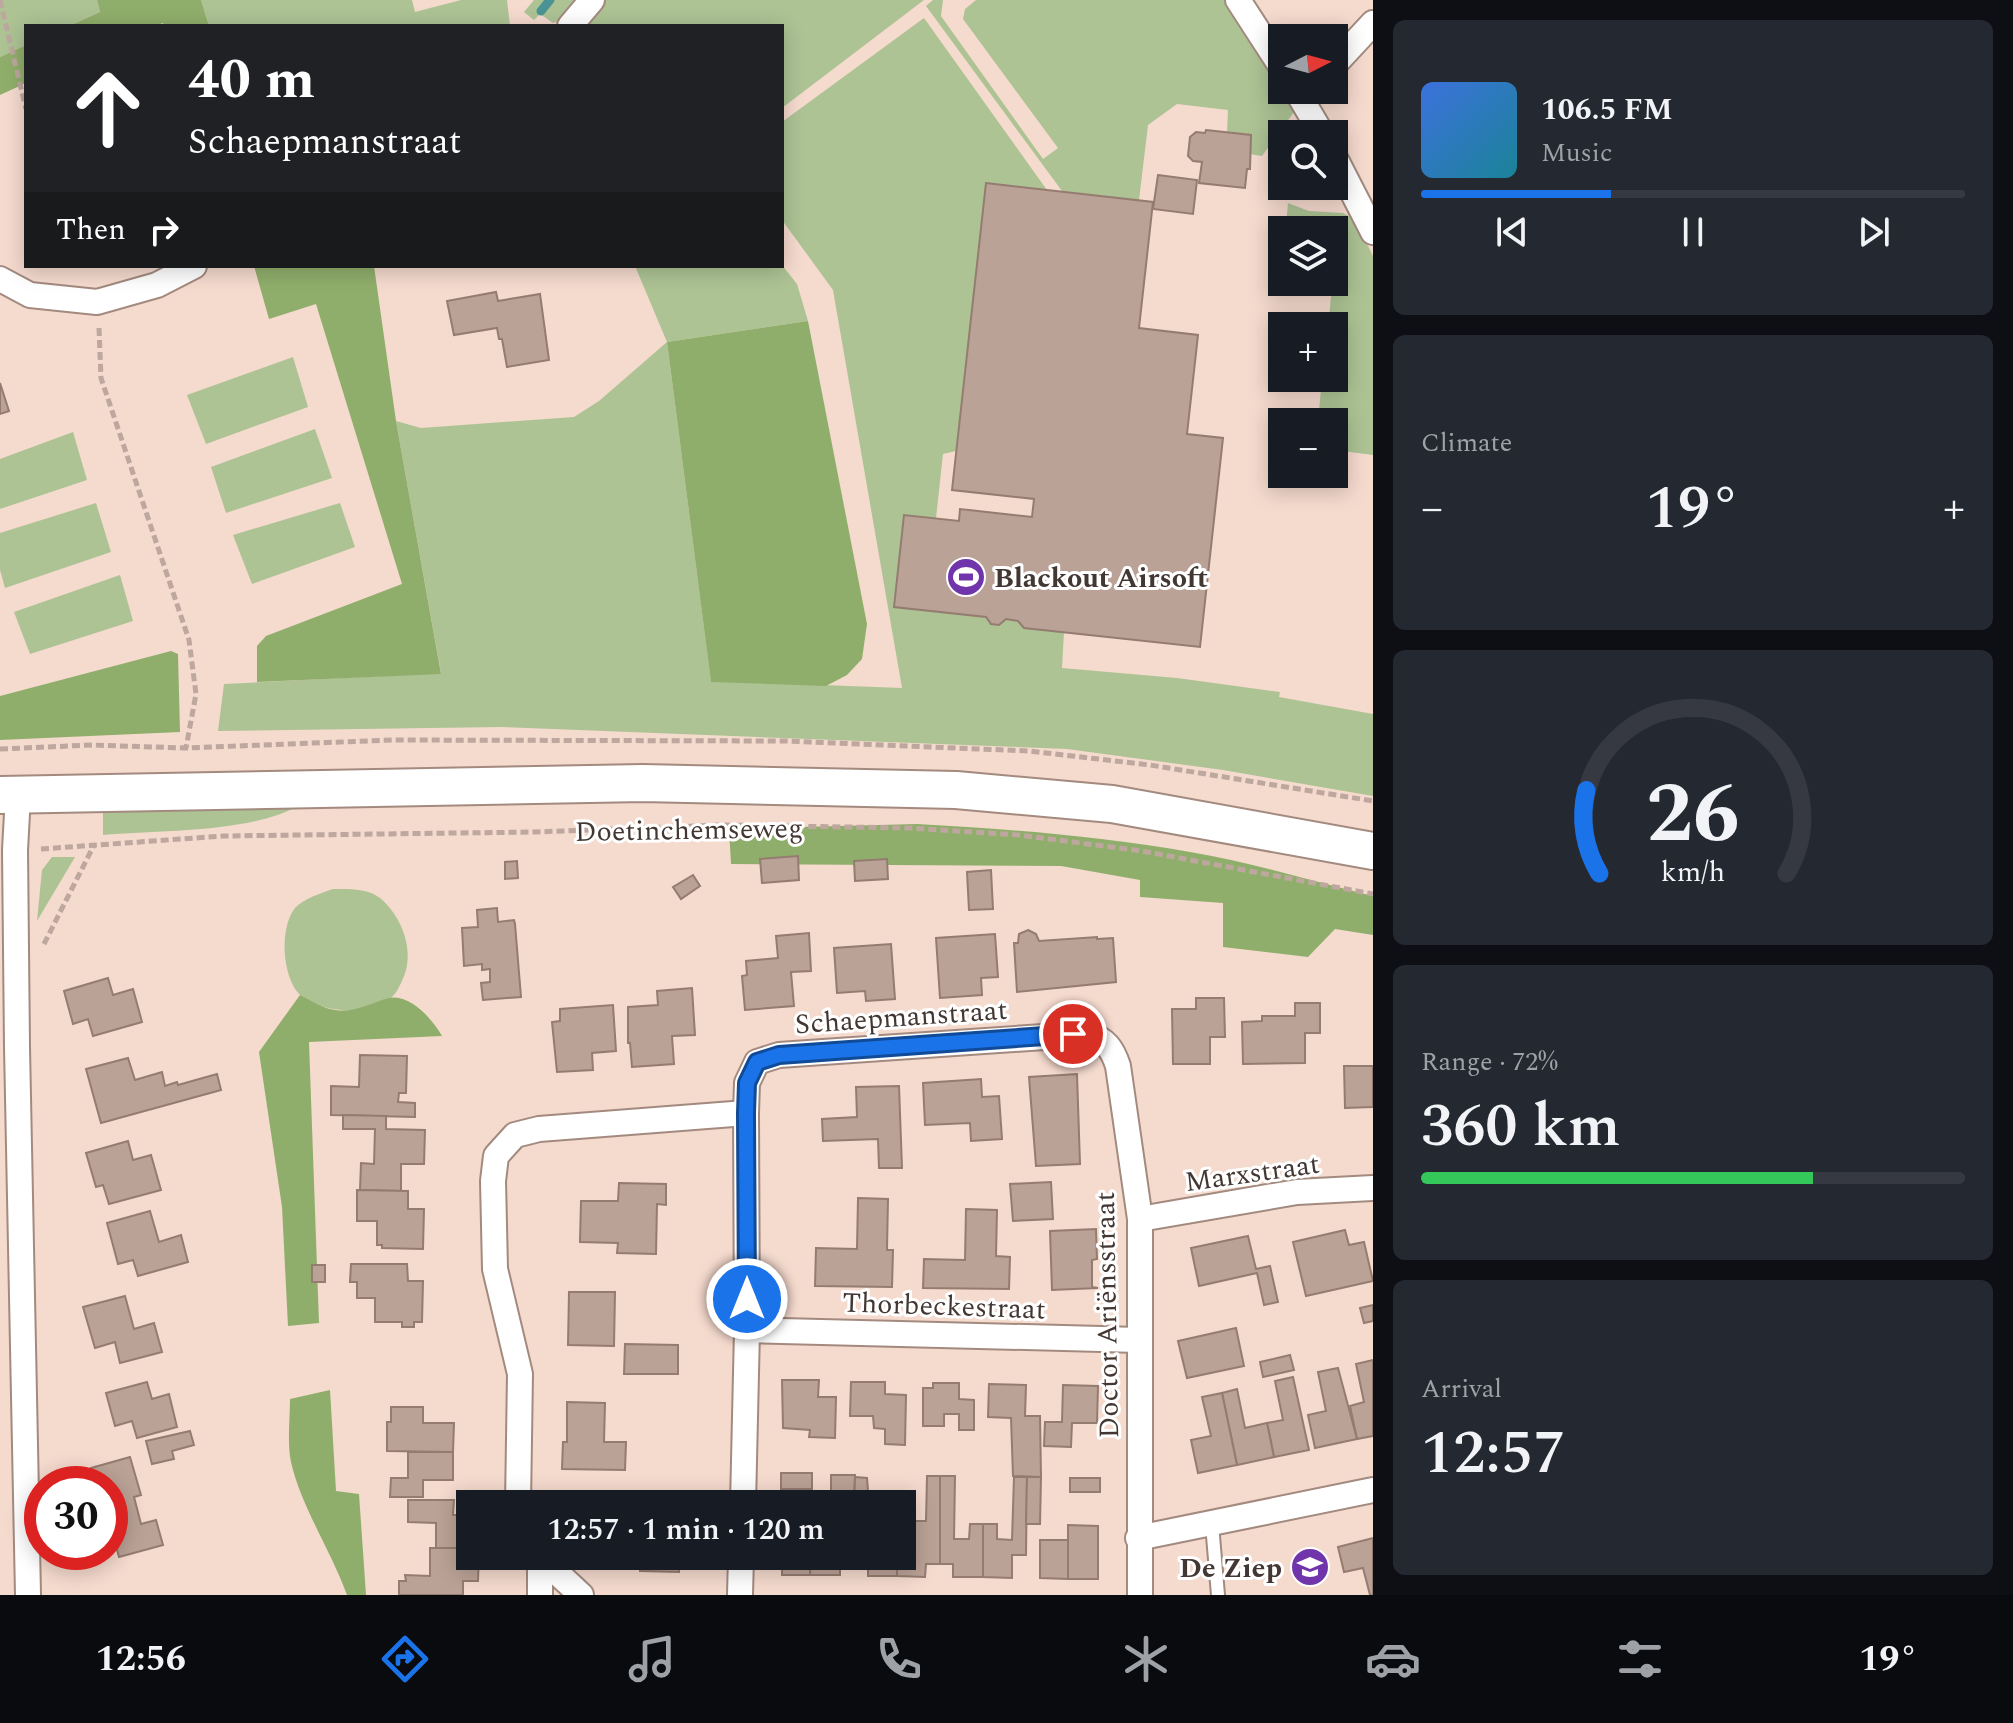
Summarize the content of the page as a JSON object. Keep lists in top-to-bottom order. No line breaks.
{"streets":{"main road":["Doetinchemseweg"],"street":["Schaepmanstraat","Marxstraat","Thorbeckestraat","Doctor Ariënsstraat"]},"crossings":[["Schaepmanstraat","Doctor Ariënsstraat"],["Marxstraat","Doctor Ariënsstraat"],["Thorbeckestraat","Doctor Ariënsstraat"]],"places":{"sports":["Blackout Airsoft"],"school or university":["De Ziep"]},"north":"right","page":{"map_buttons":["+","−"],"turn":["40 m","Schaepmanstraat"],"song":["106.5 FM","Music"],"then":"Then","tile":["Climate",["Range · 72%","360 km"],["Arrival","12:57"]],"heat":["−","19°","+"],"limit":"30","trip":"12:57 · 1 min · 120 m","tabs":["12:56","19°"],"gauge":["26","km/h"]}}
